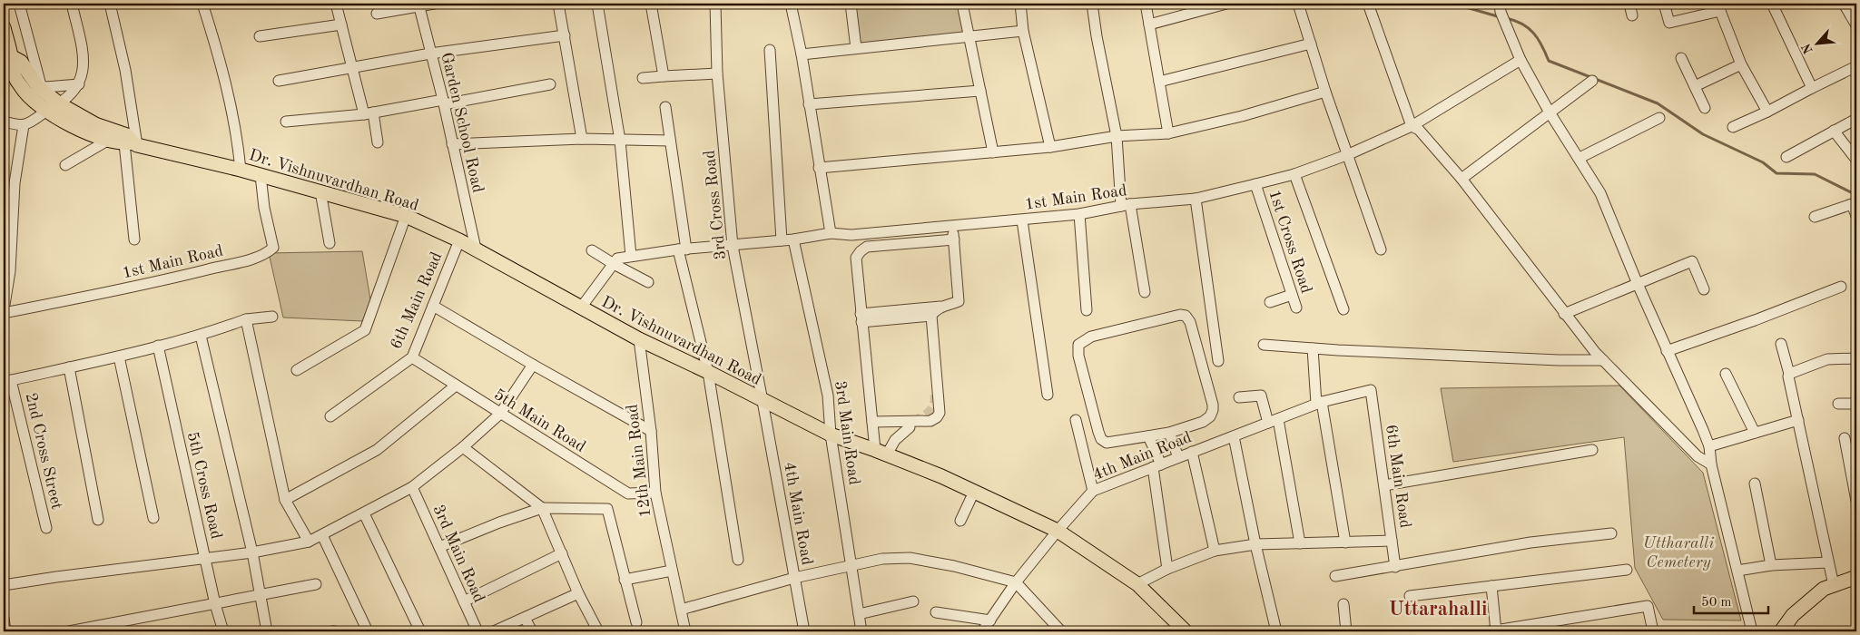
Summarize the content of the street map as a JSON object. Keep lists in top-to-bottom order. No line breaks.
{"streets":{"main road":["Dr. Vishnuvardhan Road"],"street":["Garden School Road","1st Main Road","3rd Cross Road","1st Cross Road","6th Main Road","5th Main Road","3rd Main Road","2nd Cross Street","4th Main Road","12th Main Road","5th Cross Road"]},"crossings":[["Garden School Road","Dr. Vishnuvardhan Road"],["Dr. Vishnuvardhan Road","1st Main Road"],["Dr. Vishnuvardhan Road","3rd Cross Road"],["Dr. Vishnuvardhan Road","6th Main Road"],["Dr. Vishnuvardhan Road","3rd Main Road"],["Dr. Vishnuvardhan Road","4th Main Road"],["Dr. Vishnuvardhan Road","12th Main Road"],["1st Main Road","3rd Cross Road"],["1st Main Road","1st Cross Road"],["1st Main Road","3rd Main Road"],["3rd Cross Road","4th Main Road"],["6th Main Road","5th Main Road"],["6th Main Road","4th Main Road"],["5th Main Road","12th Main Road"]],"districts":["Uttarahalli"],"parks":["Uttharalli Cemetery"],"scale_bar":"50 m","north":"bottom left"}
